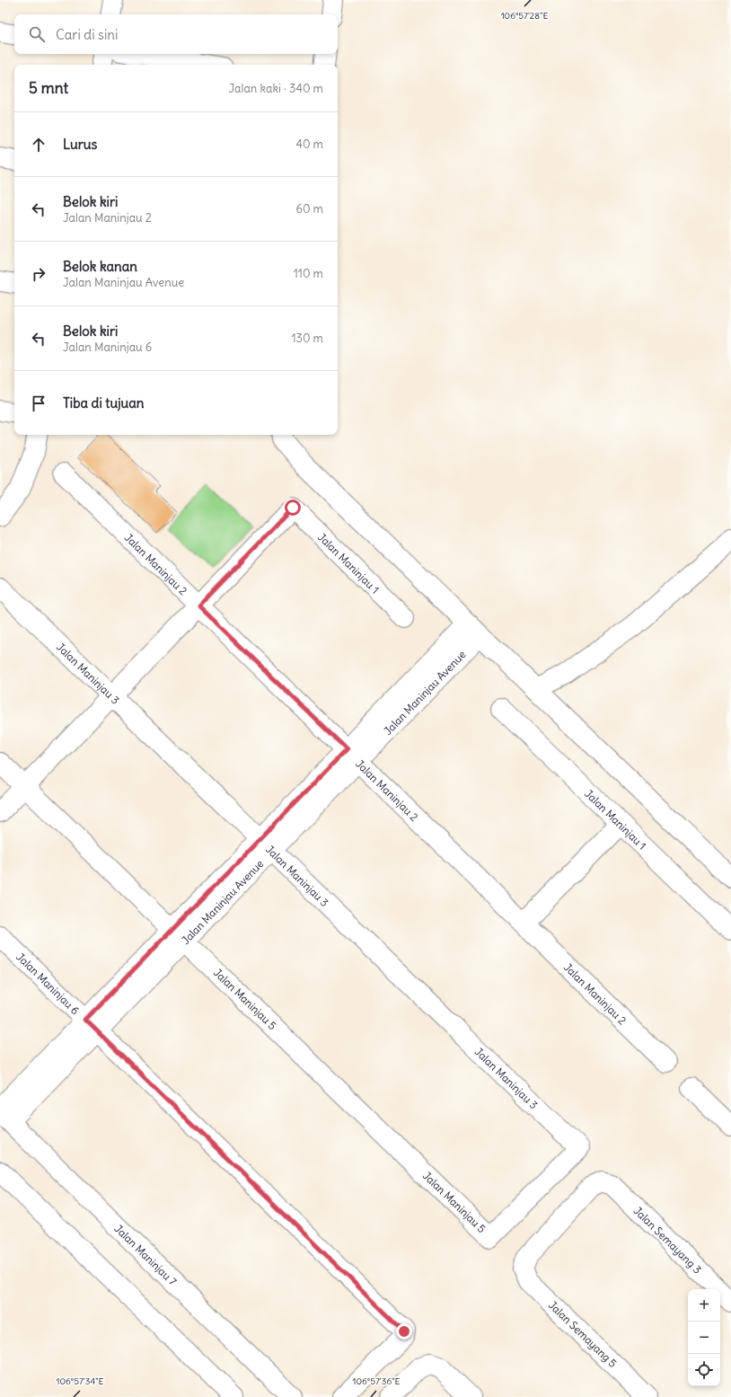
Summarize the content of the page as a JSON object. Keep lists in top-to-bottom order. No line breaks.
{"streets":{"street":["Jalan Maninjau 1","Jalan Maninjau 2","Jalan Maninjau 3","Jalan Maninjau Avenue","Jalan Maninjau 6","Jalan Maninjau 5","Jalan Semayang 3","Jalan Maninjau 7","Jalan Semayang 5"]},"crossings":[["Jalan Maninjau 1","Jalan Maninjau 2"],["Jalan Maninjau 2","Jalan Maninjau Avenue"],["Jalan Maninjau 3","Jalan Maninjau Avenue"],["Jalan Maninjau 3","Jalan Maninjau 5"],["Jalan Maninjau Avenue","Jalan Maninjau 6"],["Jalan Maninjau Avenue","Jalan Maninjau 5"],["Jalan Maninjau Avenue","Jalan Maninjau 7"],["Jalan Semayang 3","Jalan Semayang 5"]],"page":{"search":"Cari di sini","heading":["5 mnt","Jalan kaki · 340 m"],"list":[["Lurus","40 m"],["Belok kiri","Jalan Maninjau 2","60 m"],["Belok kanan","Jalan Maninjau Avenue","110 m"],["Belok kiri","Jalan Maninjau 6","130 m"],"Tiba di tujuan"],"map_buttons":["+","−"]},"coordinates":["106°57'28\"E","106°57'34\"E","106°57'36\"E"]}
